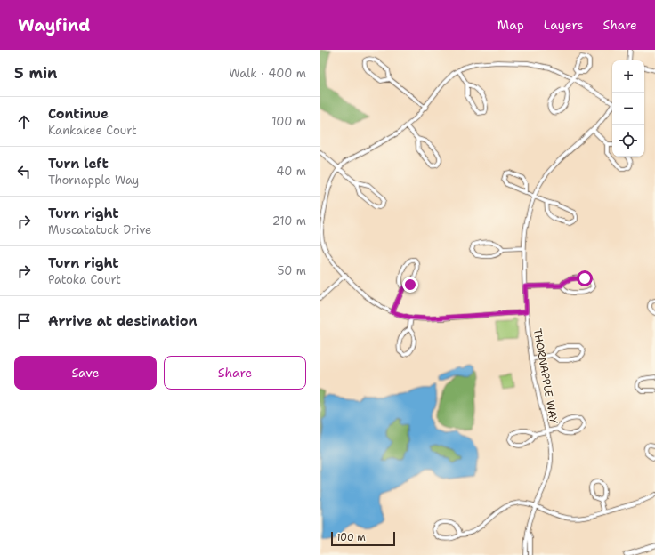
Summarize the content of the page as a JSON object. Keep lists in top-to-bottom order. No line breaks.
{"streets":{"street":["THORNAPPLE WAY"]},"scale_bar":"100 m","page":{"header":"Wayfind","nav":["Map","Layers","Share"],"heading":["5 min","Walk · 400 m"],"map_buttons":["+","−"],"list":[["Continue","Kankakee Court","100 m"],["Turn left","Thornapple Way","40 m"],["Turn right","Muscatatuck Drive","210 m"],["Turn right","Patoka Court","50 m"],"Arrive at destination"],"buttons":["Save","Share"],"scale":"100 m"}}
